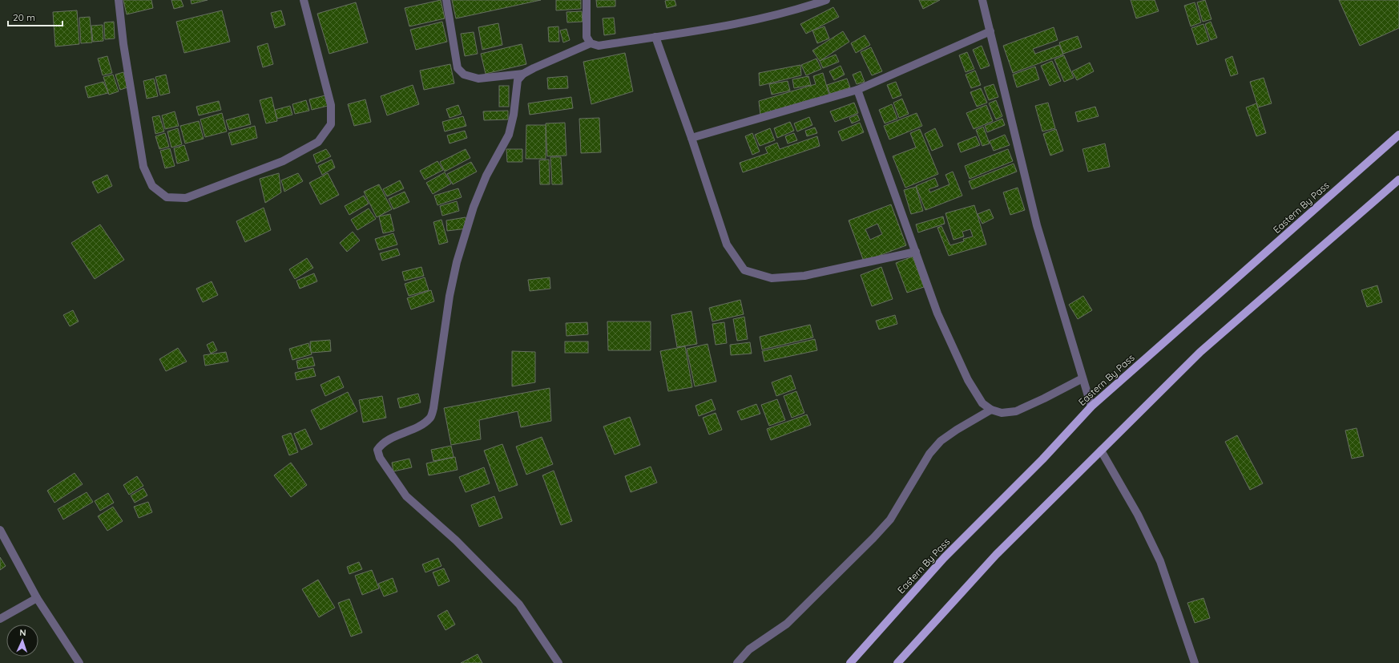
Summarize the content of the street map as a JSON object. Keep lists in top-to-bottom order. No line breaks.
{"streets":{"main road":["Eastern By Pass"]},"scale_bar":"20 m","north":"top"}
